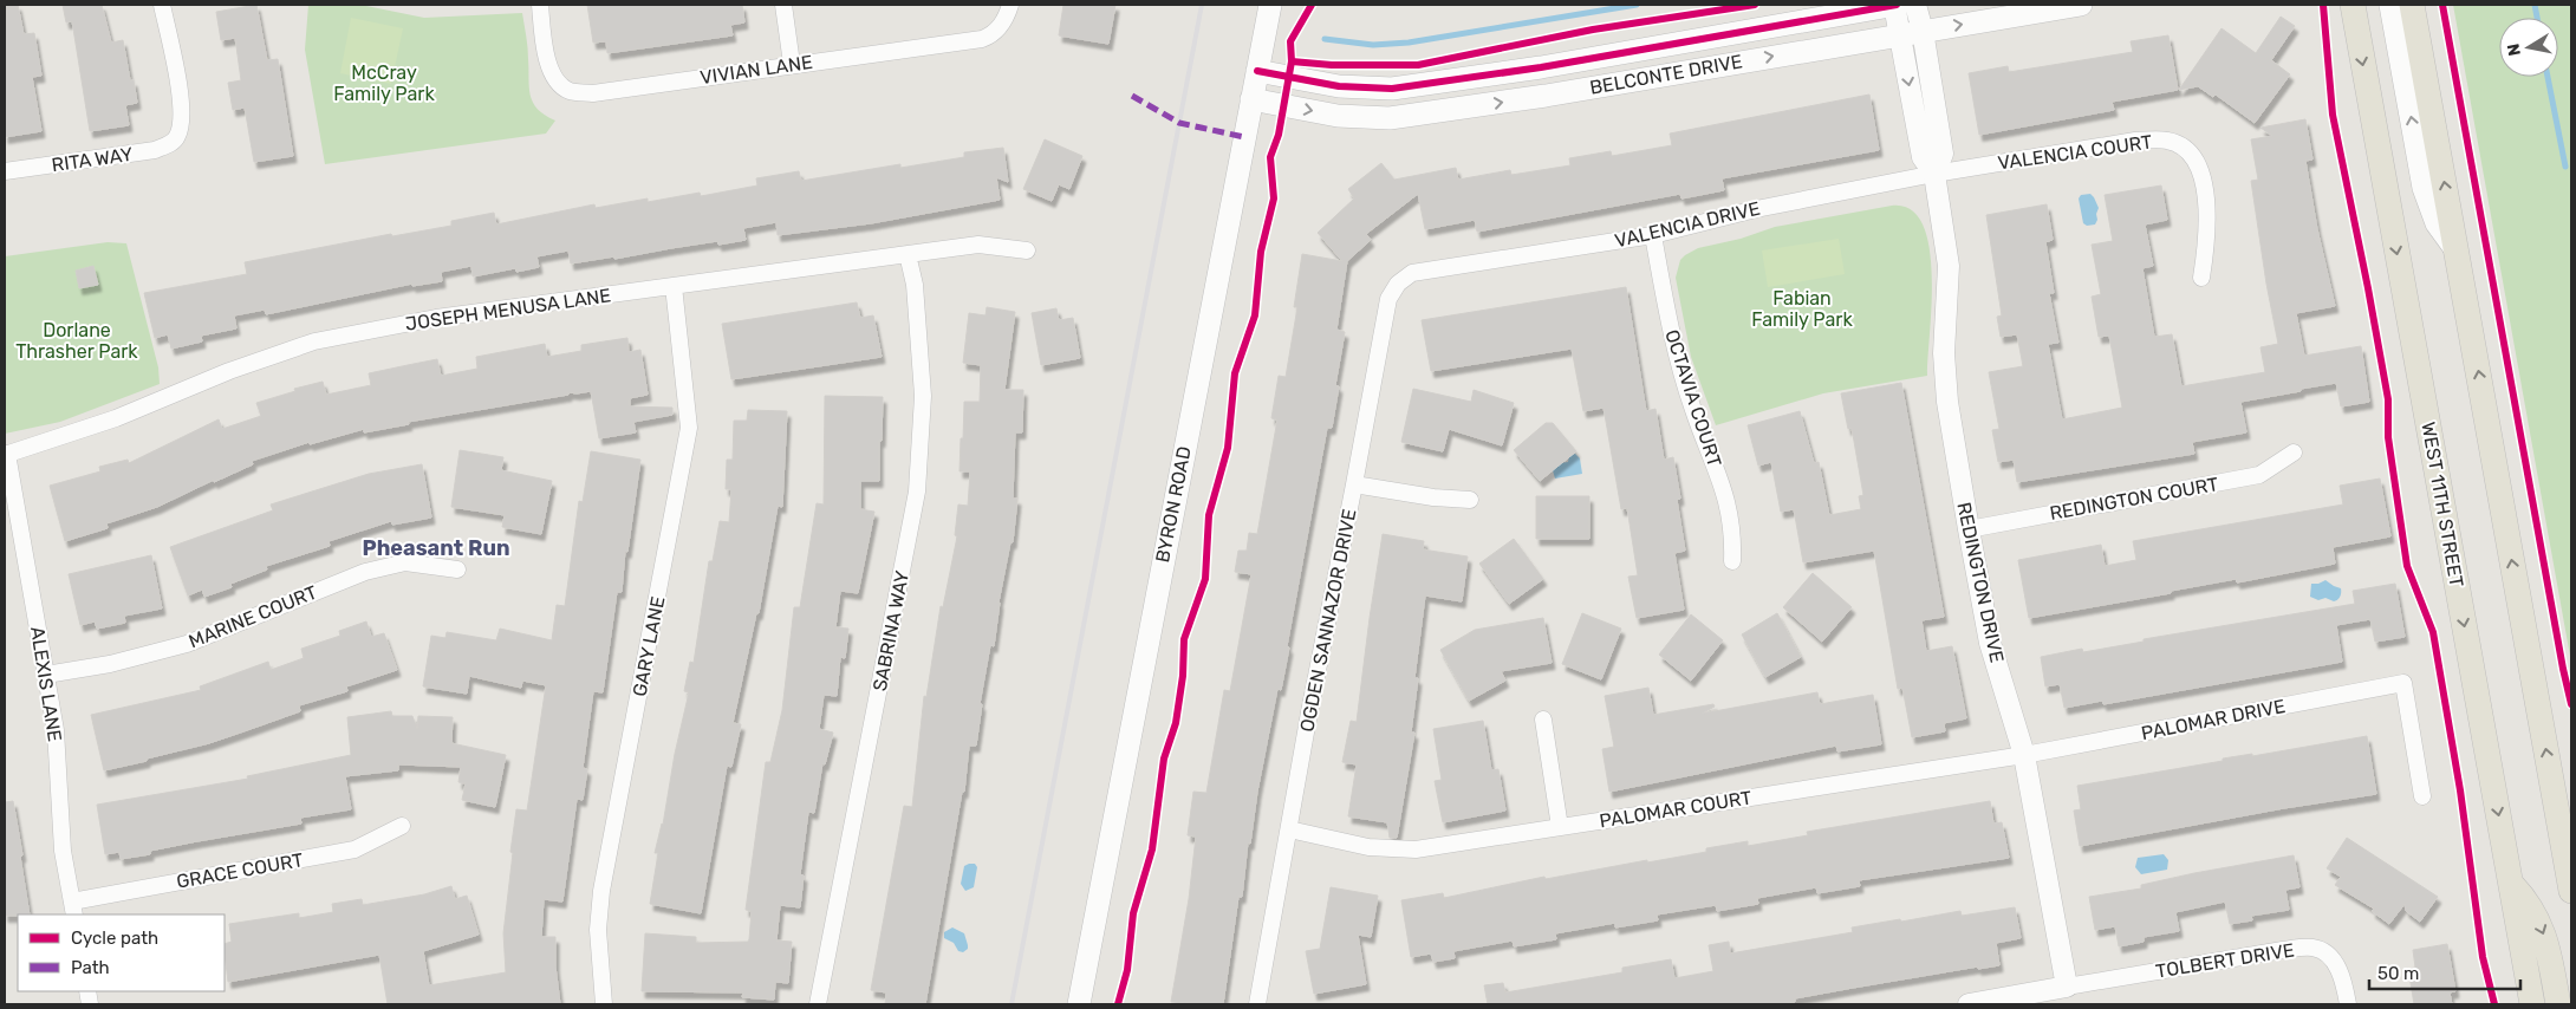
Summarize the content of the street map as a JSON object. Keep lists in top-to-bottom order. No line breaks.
{"streets":{"main road":["BELCONTE DRIVE","BYRON ROAD","WEST 11TH STREET"],"street":["VIVIAN LANE","VALENCIA COURT","RITA WAY","VALENCIA DRIVE","JOSEPH MENUSA LANE","OCTAVIA COURT","REDINGTON COURT","REDINGTON DRIVE","MARINE COURT","OGDEN SANNAZOR DRIVE","SABRINA WAY","GARY LANE","ALEXIS LANE","PALOMAR DRIVE","PALOMAR COURT","GRACE COURT","TOLBERT DRIVE"]},"crossings":[["BELCONTE DRIVE","BYRON ROAD"],["BELCONTE DRIVE","REDINGTON DRIVE"],["VALENCIA COURT","VALENCIA DRIVE"],["VALENCIA COURT","REDINGTON DRIVE"],["VALENCIA DRIVE","OCTAVIA COURT"],["VALENCIA DRIVE","REDINGTON DRIVE"],["VALENCIA DRIVE","OGDEN SANNAZOR DRIVE"],["JOSEPH MENUSA LANE","SABRINA WAY"],["JOSEPH MENUSA LANE","GARY LANE"],["JOSEPH MENUSA LANE","ALEXIS LANE"],["REDINGTON COURT","REDINGTON DRIVE"],["REDINGTON DRIVE","PALOMAR DRIVE"],["REDINGTON DRIVE","PALOMAR COURT"],["REDINGTON DRIVE","TOLBERT DRIVE"],["MARINE COURT","ALEXIS LANE"],["OGDEN SANNAZOR DRIVE","PALOMAR COURT"],["ALEXIS LANE","GRACE COURT"],["PALOMAR DRIVE","PALOMAR COURT"]],"districts":["Pheasant Run"],"parks":["McCray Family Park","Fabian Family Park","Dorlane Thrasher Park"],"legend":["Cycle path","Path"],"scale_bar":"50 m","north":"left"}
